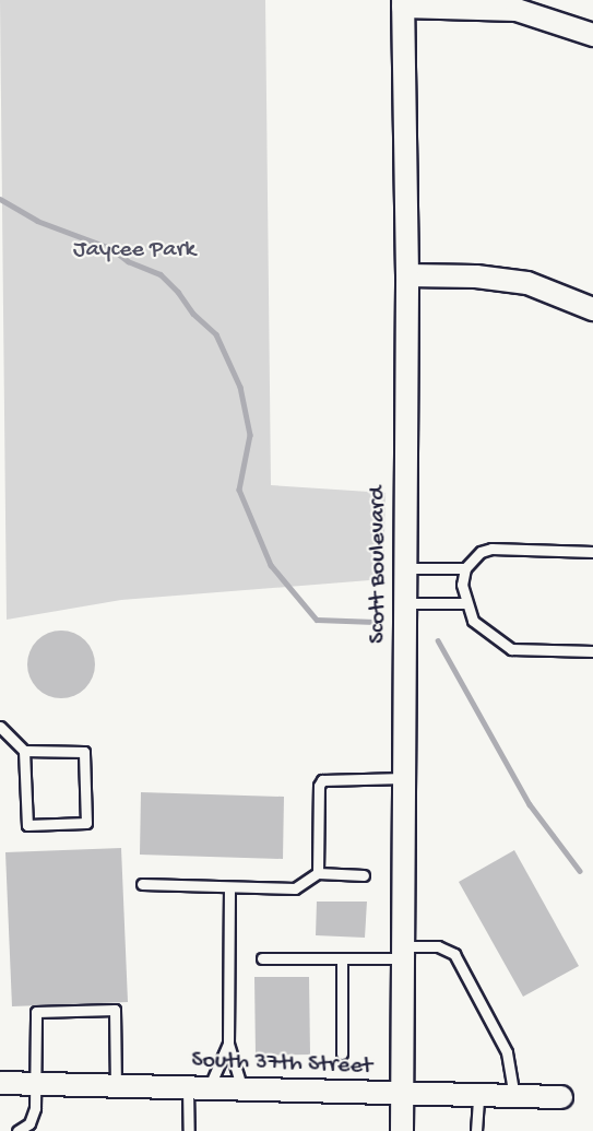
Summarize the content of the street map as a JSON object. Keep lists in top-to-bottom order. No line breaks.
{"streets":{"street":["Scott Boulevard","South 37th Street"]},"crossings":[["Scott Boulevard","South 37th Street"]],"parks":["Jaycee Park"]}
